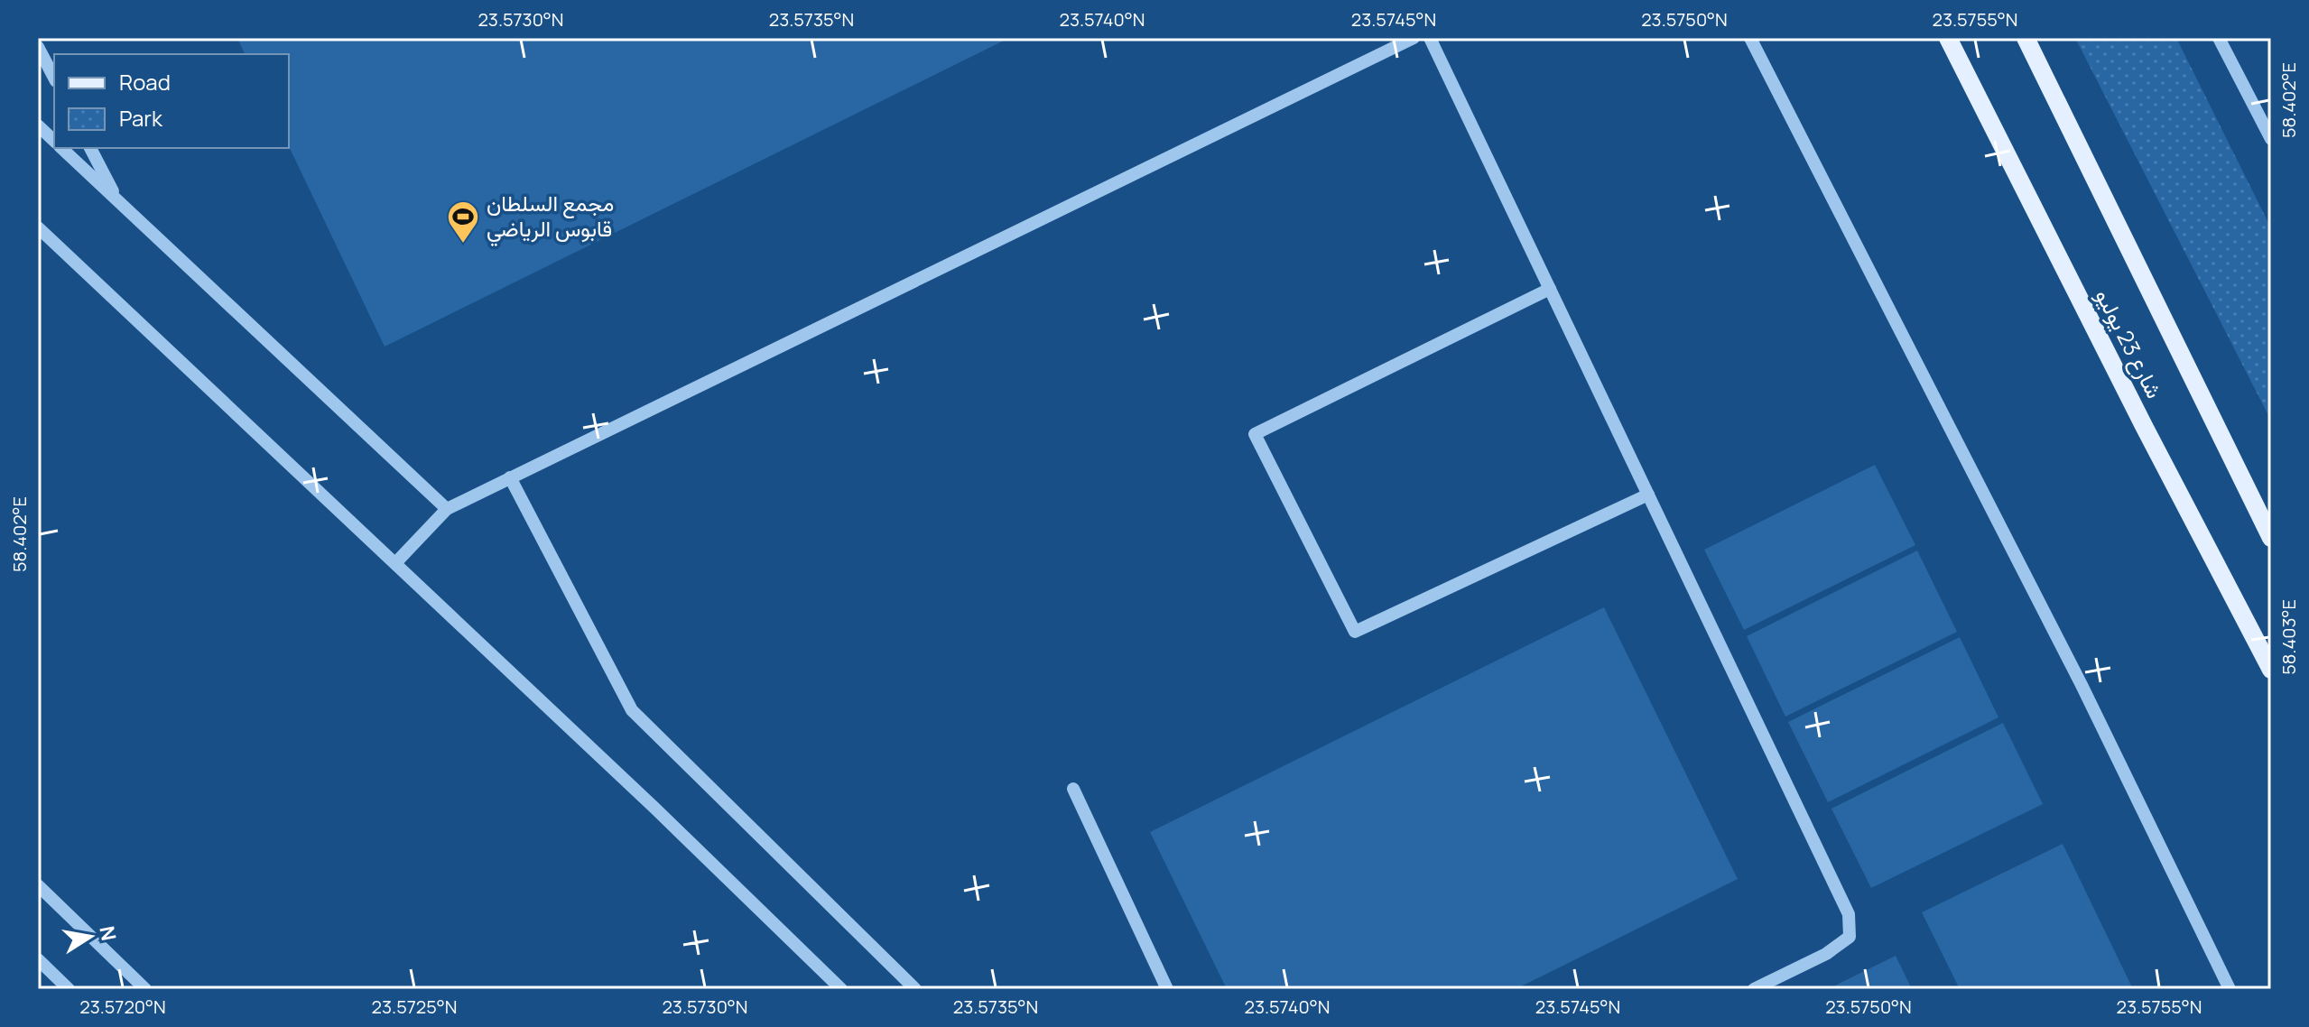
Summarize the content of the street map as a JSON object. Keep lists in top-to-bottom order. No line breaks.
{"streets":{"main road":["شارع 23 يوليو"]},"places":{"sports":["مجمع السلطان قابوس الرياضي"]},"legend":["Road","Park"],"north":"right","coordinates":["23.5730°N","23.5735°N","23.5740°N","23.5745°N","23.5750°N","23.5755°N","58.402°E","58.403°E","23.5720°N","23.5725°N"]}
